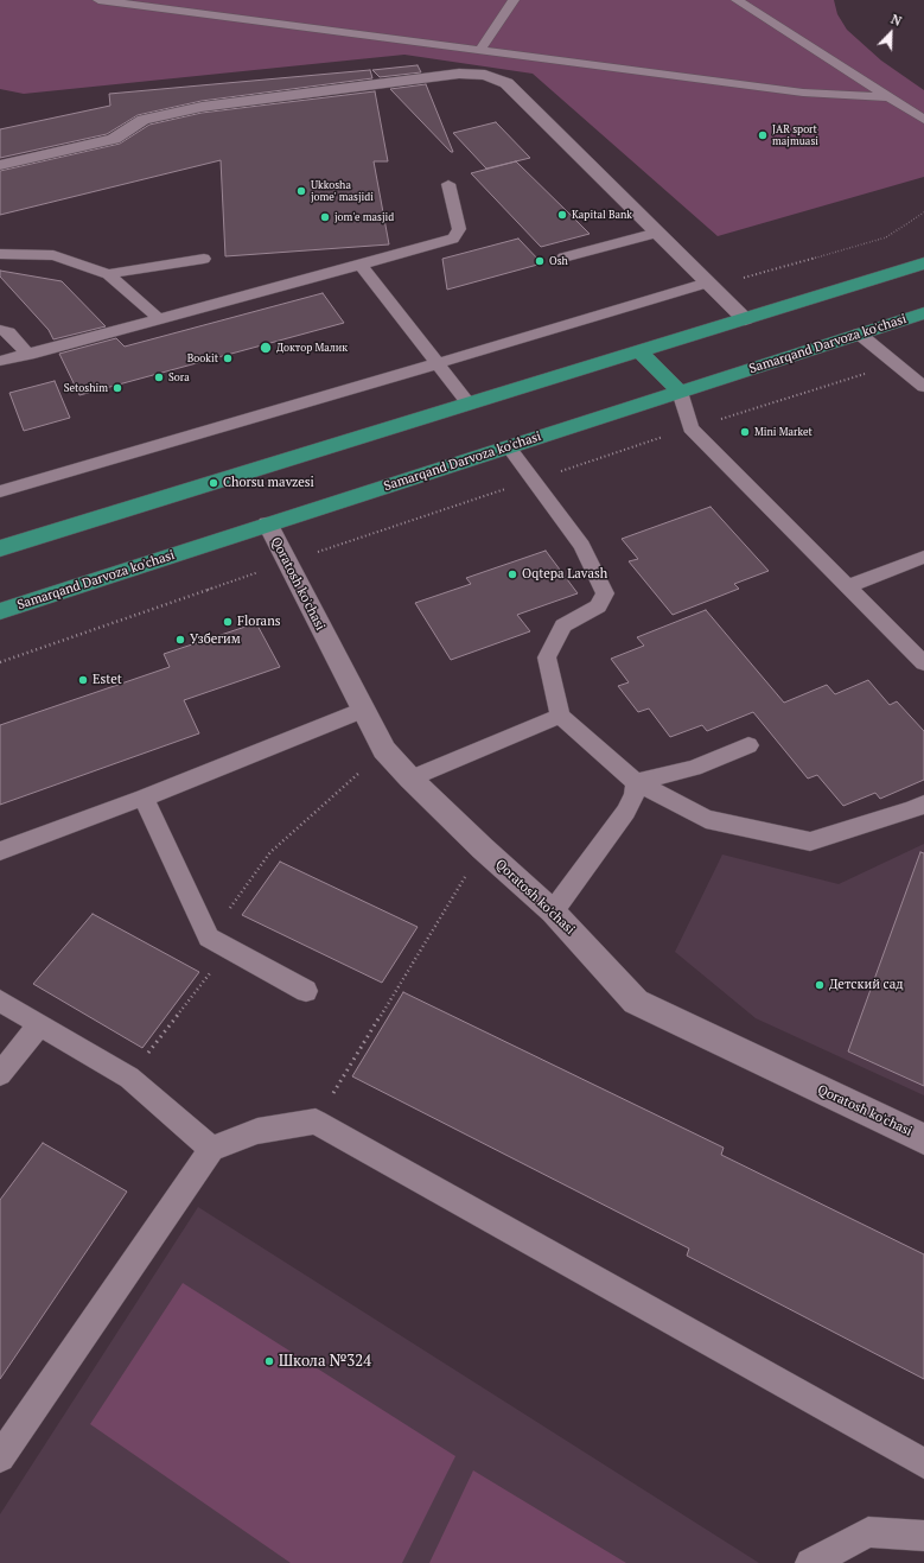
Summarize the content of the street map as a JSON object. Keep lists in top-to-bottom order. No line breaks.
{"streets":{"main road":["Samarqand Darvoza ko'chasi"],"street":["Qoratosh ko'chasi"]},"crossings":[["Samarqand Darvoza ko'chasi","Qoratosh ko'chasi"]],"places":["JAR sport majmuasi","Ukkosha jome' masjidi","Kapital Bank","jom'e masjid","Osh","Доктор Малик","Bookit","Sora","Setoshim","Mini Market","Chorsu mavzesi","Oqtepa Lavash","Florans","Узбегим","Estet","Детский сад","Школа №324"],"north":"top right"}
